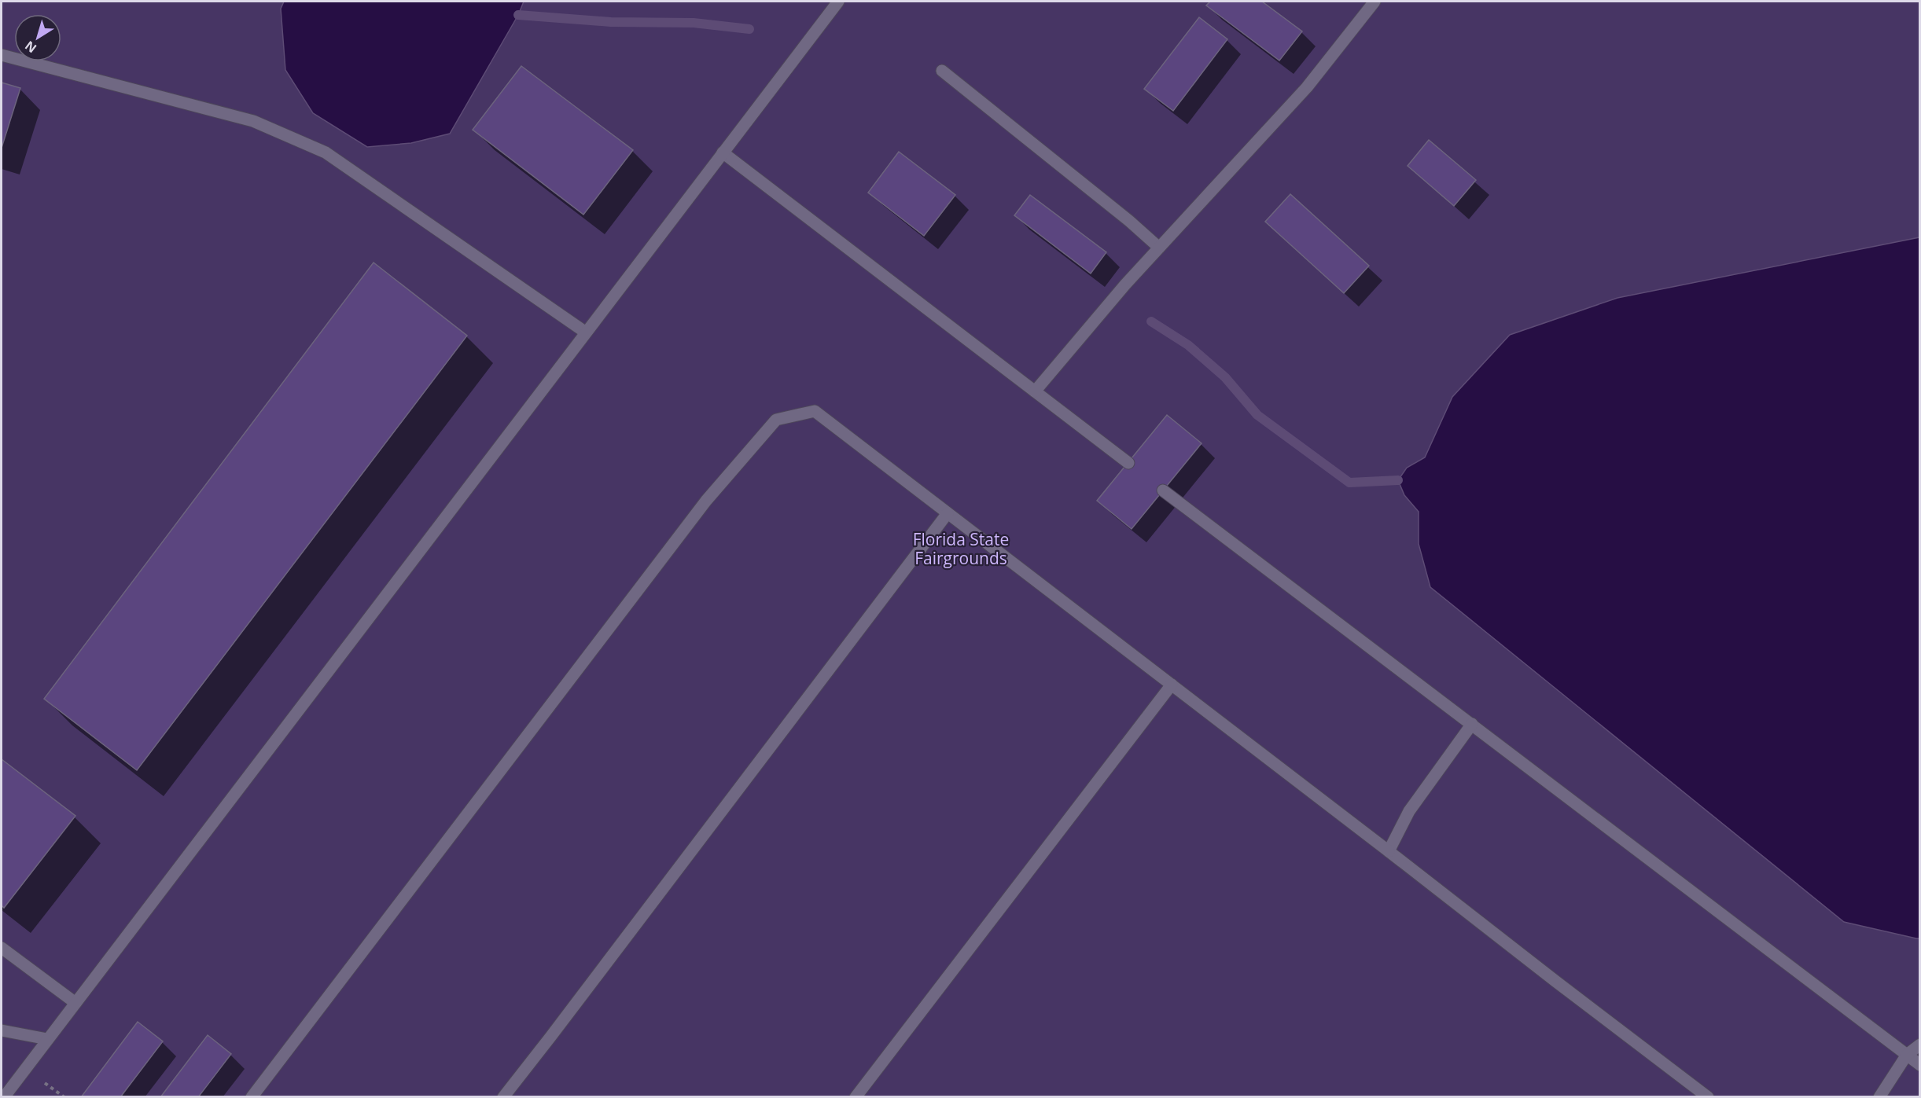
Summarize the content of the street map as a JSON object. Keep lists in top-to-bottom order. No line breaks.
{"parks":["Florida State Fairgrounds"],"north":"bottom left"}
